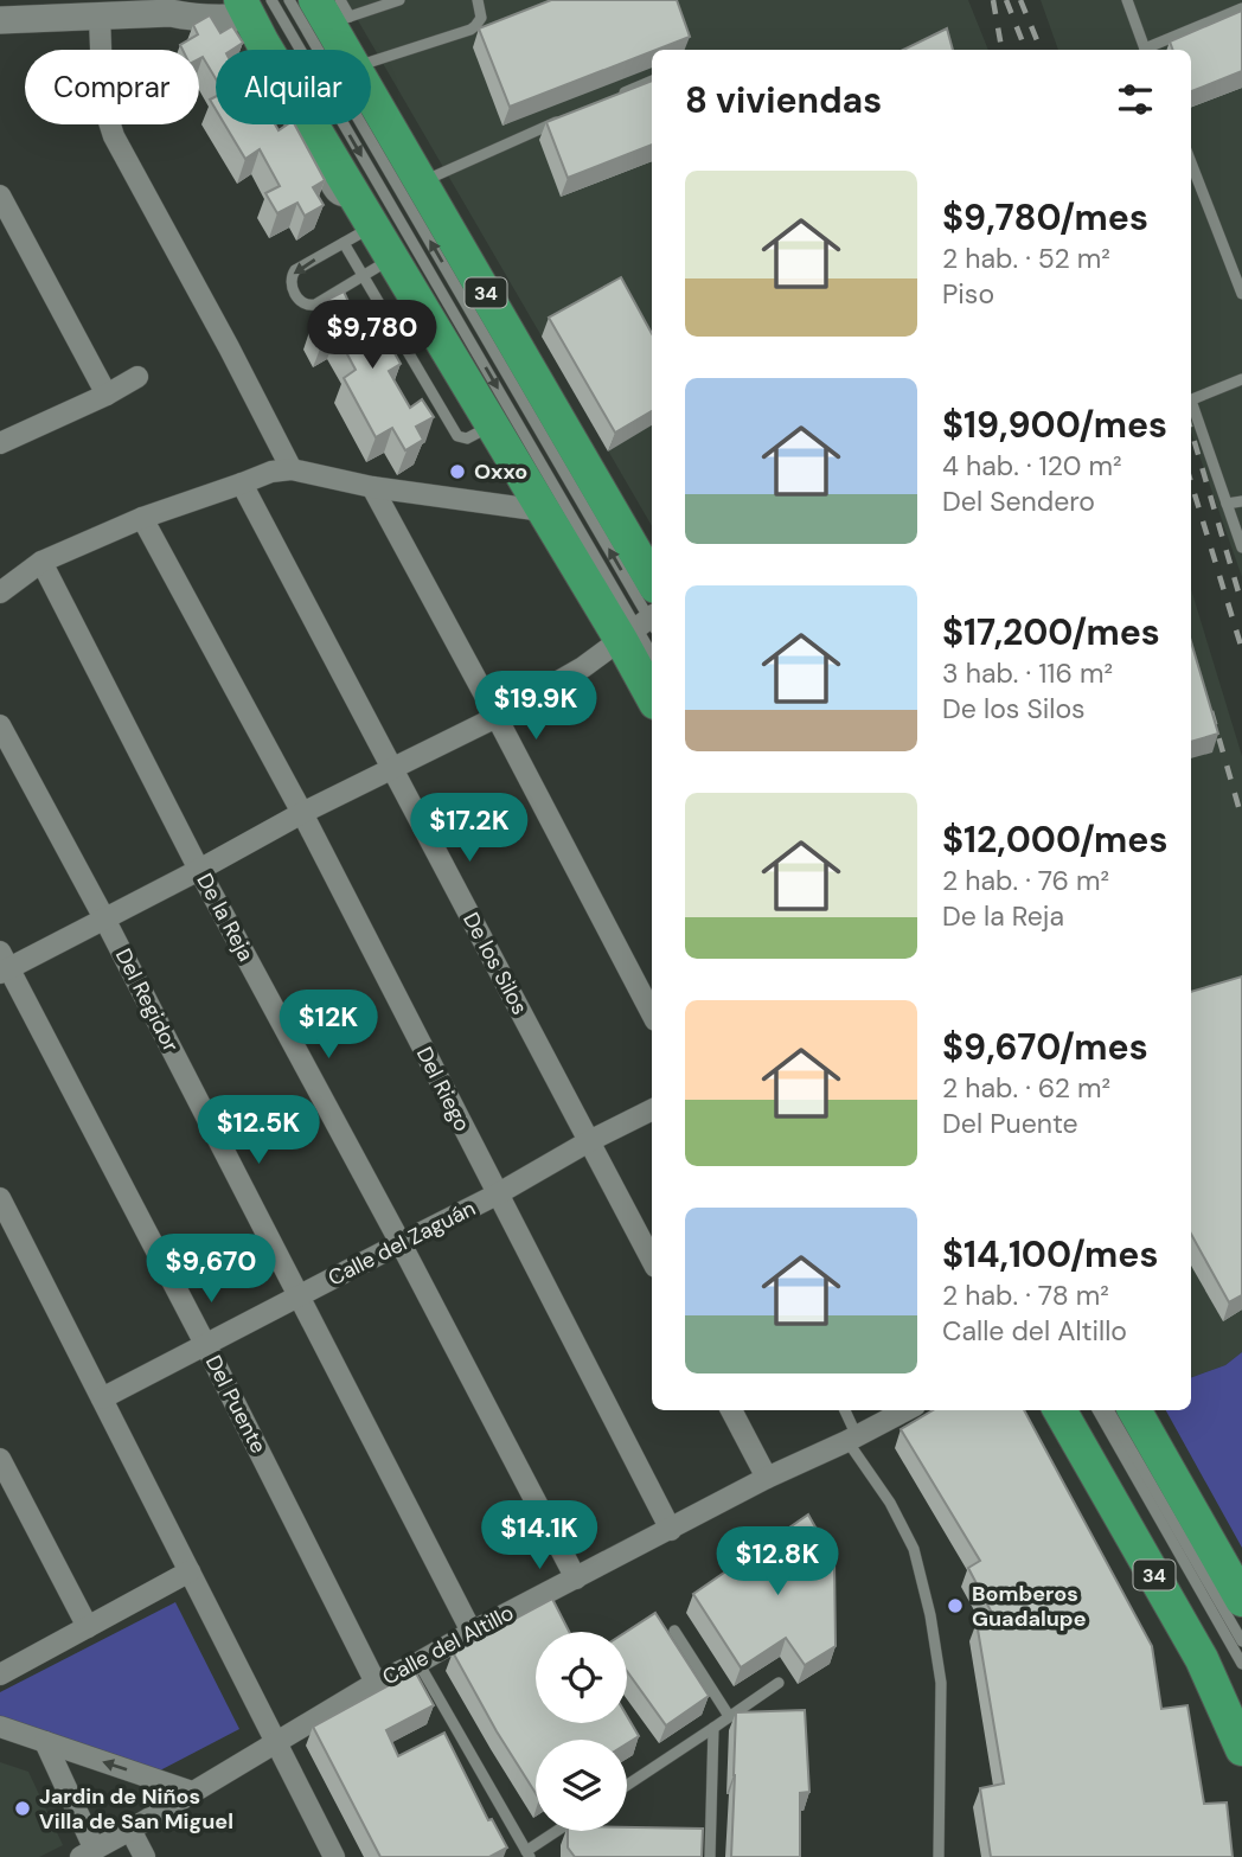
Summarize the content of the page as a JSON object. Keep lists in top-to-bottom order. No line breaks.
{"streets":{"main road":["34"],"street":["De la Reja","De los Silos","Del Regidor","Del Riego","Calle del Zaguán","Del Puente","Calle del Altillo"]},"crossings":[["De la Reja","Calle del Zaguán"],["De la Reja","Calle del Altillo"],["De los Silos","Calle del Zaguán"],["Del Regidor","Calle del Zaguán"],["Del Regidor","Calle del Altillo"],["Del Riego","Calle del Zaguán"],["Del Riego","Calle del Altillo"],["Calle del Zaguán","Del Puente"],["Del Puente","Calle del Altillo"]],"places":["Oxxo","Bomberos Guadalupe","Jardin de Niños Villa de San Miguel"],"page":{"chip":["Comprar","Alquilar"],"heading":"8 viviendas","list":[{"name":"$9,780/mes","note":"2 hab. · 52 m² · Piso"},{"name":"$19,900/mes","note":"4 hab. · 120 m² · Del Sendero"},{"name":"$17,200/mes","note":"3 hab. · 116 m² · De los Silos"},{"name":"$12,000/mes","note":"2 hab. · 76 m² · De la Reja"},{"name":"$9,670/mes","note":"2 hab. · 62 m² · Del Puente"},{"name":"$14,100/mes","note":"2 hab. · 78 m² · Calle del Altillo"}],"price":["$9,780","$19.9K","$17.2K","$12K","$12.5K","$9,670","$14.1K","$12.8K"]}}
